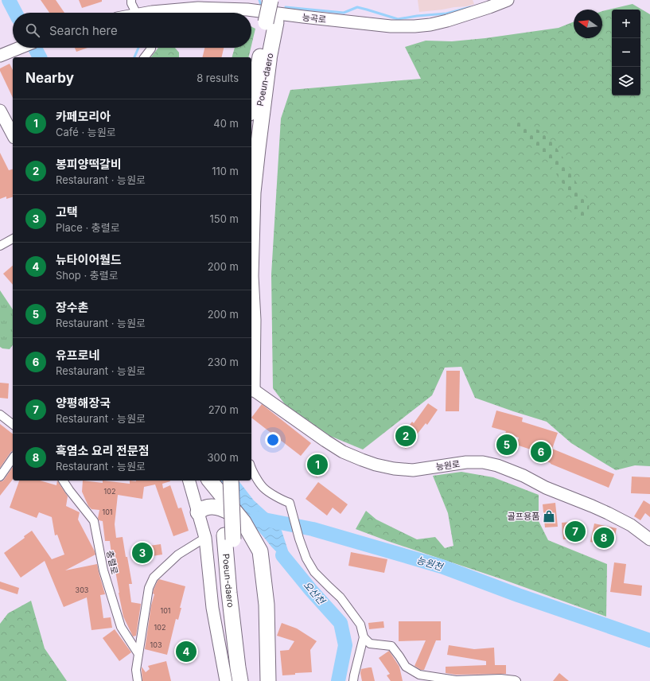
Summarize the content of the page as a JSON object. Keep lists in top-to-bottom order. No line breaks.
{"streets":{"highway":["Poeun-daero"],"street":["능곡로","능원로","충렬로"]},"crossings":[["능곡로","Poeun-daero"]],"water":["능원천","오산천"],"places":{"shop":["골프용품"]},"house_numbers":["102","101","303","101","102","103"],"north":"left","page":{"map_buttons":["+","−"],"search":"Search here","heading":["Nearby","8 results"],"list":[{"mark":"1","name":"카페모리아","note":"Café · 능원로","value":"40 m"},{"mark":"2","name":"봉피양떡갈비","note":"Restaurant · 능원로","value":"110 m"},{"mark":"3","name":"고택","note":"Place · 충렬로","value":"150 m"},{"mark":"4","name":"뉴타이어월드","note":"Shop · 충렬로","value":"200 m"},{"mark":"5","name":"장수촌","note":"Restaurant · 능원로","value":"200 m"},{"mark":"6","name":"유프로네","note":"Restaurant · 능원로","value":"230 m"},{"mark":"7","name":"양평해장국","note":"Restaurant · 능원로","value":"270 m"},{"mark":"8","name":"흑염소 요리 전문점","note":"Restaurant · 능원로","value":"300 m"}],"pins":["2","5","6","1","7","8","3","4"]}}
